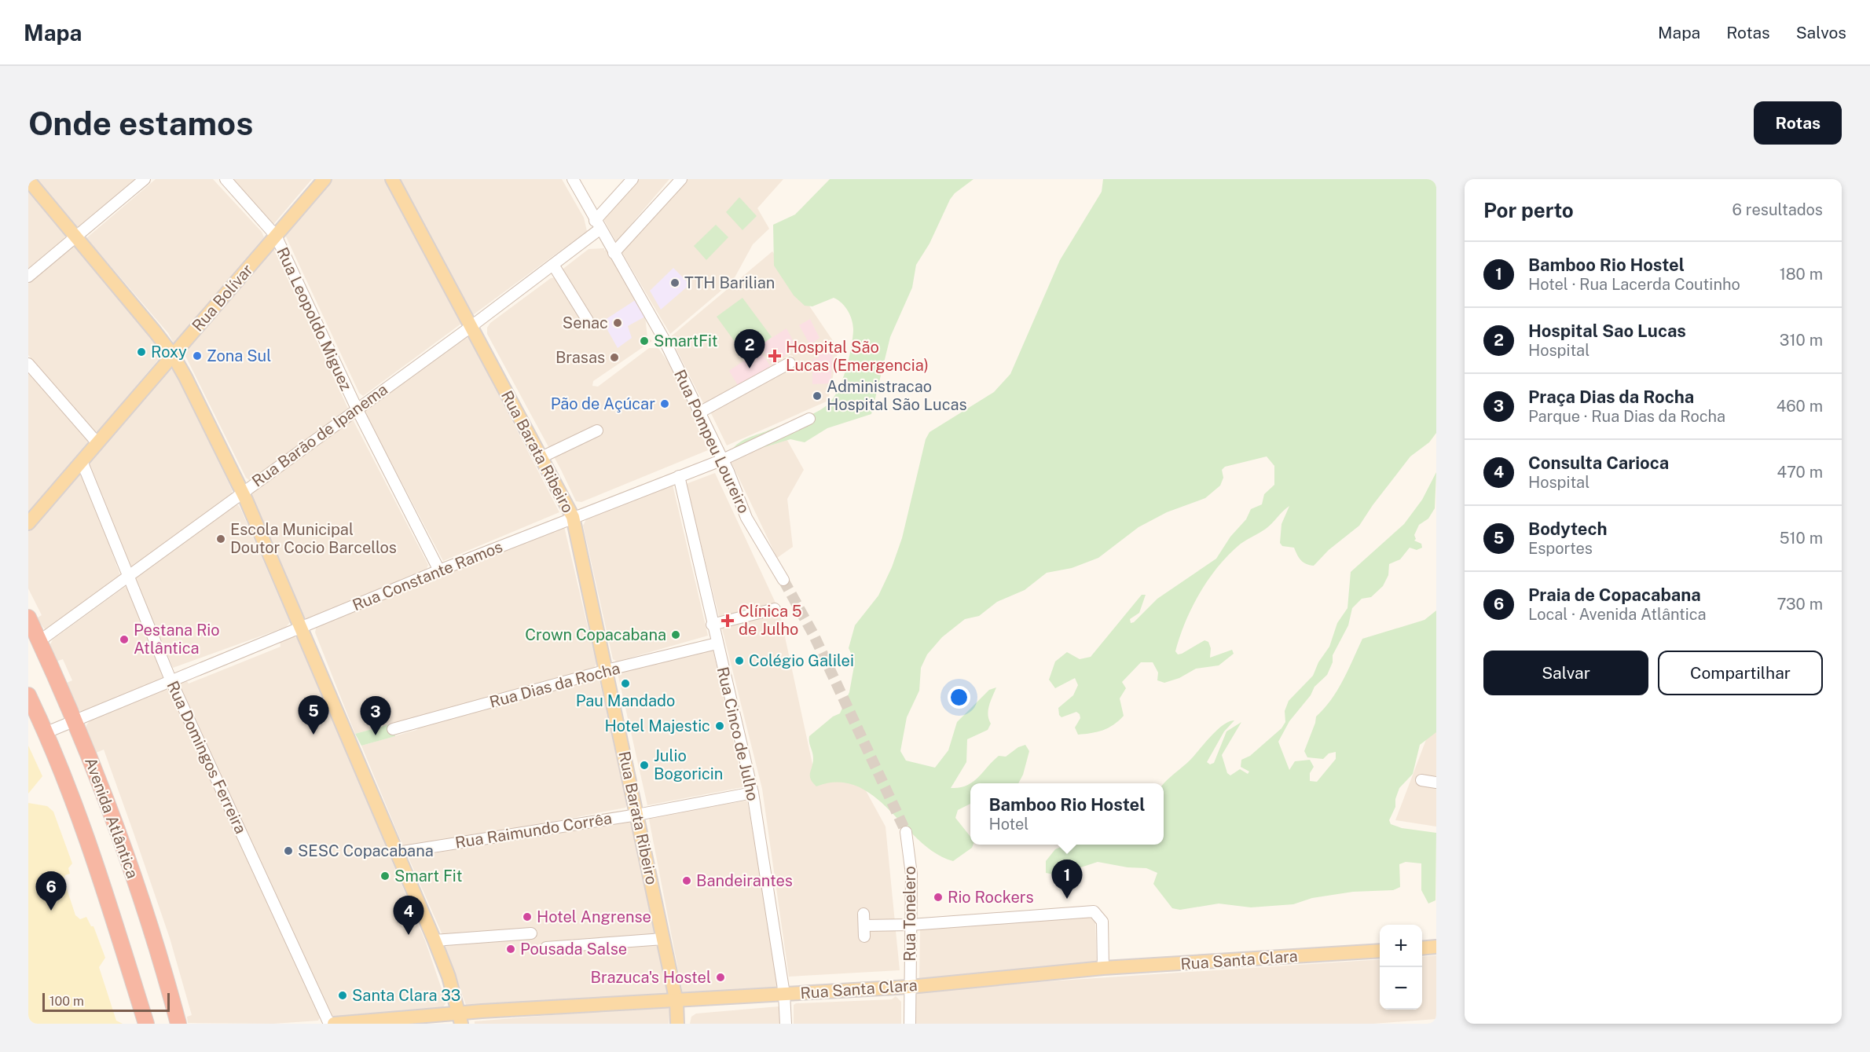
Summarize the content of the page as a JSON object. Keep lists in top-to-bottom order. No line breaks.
{"streets":{"highway":["Avenida Atlântica"],"main road":["Rua Bolívar","Rua Barata Ribeiro","Rua Santa Clara"],"street":["Rua Leopoldo Miguez","Rua Barão de Ipanema","Rua Pompeu Loureiro","Rua Constante Ramos","Rua Dias da Rocha","Rua Cinco de Julho","Rua Domingos Ferreira","Rua Raimundo Corrêa","Rua Tonelero"]},"crossings":[["Rua Bolívar","Rua Leopoldo Miguez"],["Rua Bolívar","Rua Domingos Ferreira"],["Rua Leopoldo Miguez","Rua Barão de Ipanema"],["Rua Leopoldo Miguez","Rua Constante Ramos"],["Rua Barão de Ipanema","Rua Pompeu Loureiro"],["Rua Barão de Ipanema","Rua Barata Ribeiro"],["Rua Barão de Ipanema","Rua Domingos Ferreira"],["Rua Barão de Ipanema","Avenida Atlântica"],["Rua Pompeu Loureiro","Rua Constante Ramos"],["Rua Barata Ribeiro","Rua Constante Ramos"],["Rua Barata Ribeiro","Rua Dias da Rocha"],["Rua Barata Ribeiro","Rua Raimundo Corrêa"],["Rua Barata Ribeiro","Rua Santa Clara"],["Rua Constante Ramos","Rua Cinco de Julho"],["Rua Constante Ramos","Rua Domingos Ferreira"],["Rua Constante Ramos","Avenida Atlântica"],["Rua Dias da Rocha","Rua Cinco de Julho"],["Rua Cinco de Julho","Rua Raimundo Corrêa"],["Rua Cinco de Julho","Rua Santa Clara"],["Rua Tonelero","Rua Santa Clara"]],"places":{"other":["TTH Barilian","Senac","SmartFit","Roxy","Zona Sul","Brasas","Administracao Hospital São Lucas","Pão de Açúcar","Escola Municipal Doutor Cocio Barcellos","Crown Copacabana","Pestana Rio Atlântica","Colégio Galilei","Pau Mandado","Hotel Majestic","Julio Bogoricin","SESC Copacabana","Smart Fit","Bandeirantes","Rio Rockers","Hotel Angrense","Pousada Salse","Brazuca's Hostel","Santa Clara 33"],"health":["Hospital São Lucas (Emergencia)","Clínica 5 de Julho"]},"scale_bar":"100 m","page":{"header":"Mapa","nav":["Mapa","Rotas","Salvos"],"buttons":["Rotas",["Salvar","Compartilhar"]],"title":"Onde estamos","heading":["Por perto","6 resultados"],"list":[{"mark":"1","name":"Bamboo Rio Hostel","note":"Hotel · Rua Lacerda Coutinho","value":"180 m"},{"mark":"2","name":"Hospital Sao Lucas","note":"Hospital","value":"310 m"},{"mark":"3","name":"Praça Dias da Rocha","note":"Parque · Rua Dias da Rocha","value":"460 m"},{"mark":"4","name":"Consulta Carioca","note":"Hospital","value":"470 m"},{"mark":"5","name":"Bodytech","note":"Esportes","value":"510 m"},{"mark":"6","name":"Praia de Copacabana","note":"Local · Avenida Atlântica","value":"730 m"}],"pins":["2","5","3","1","6","4"],"popup":["Bamboo Rio Hostel","Hotel"],"map_buttons":["+","−"],"scale":"100 m"}}
